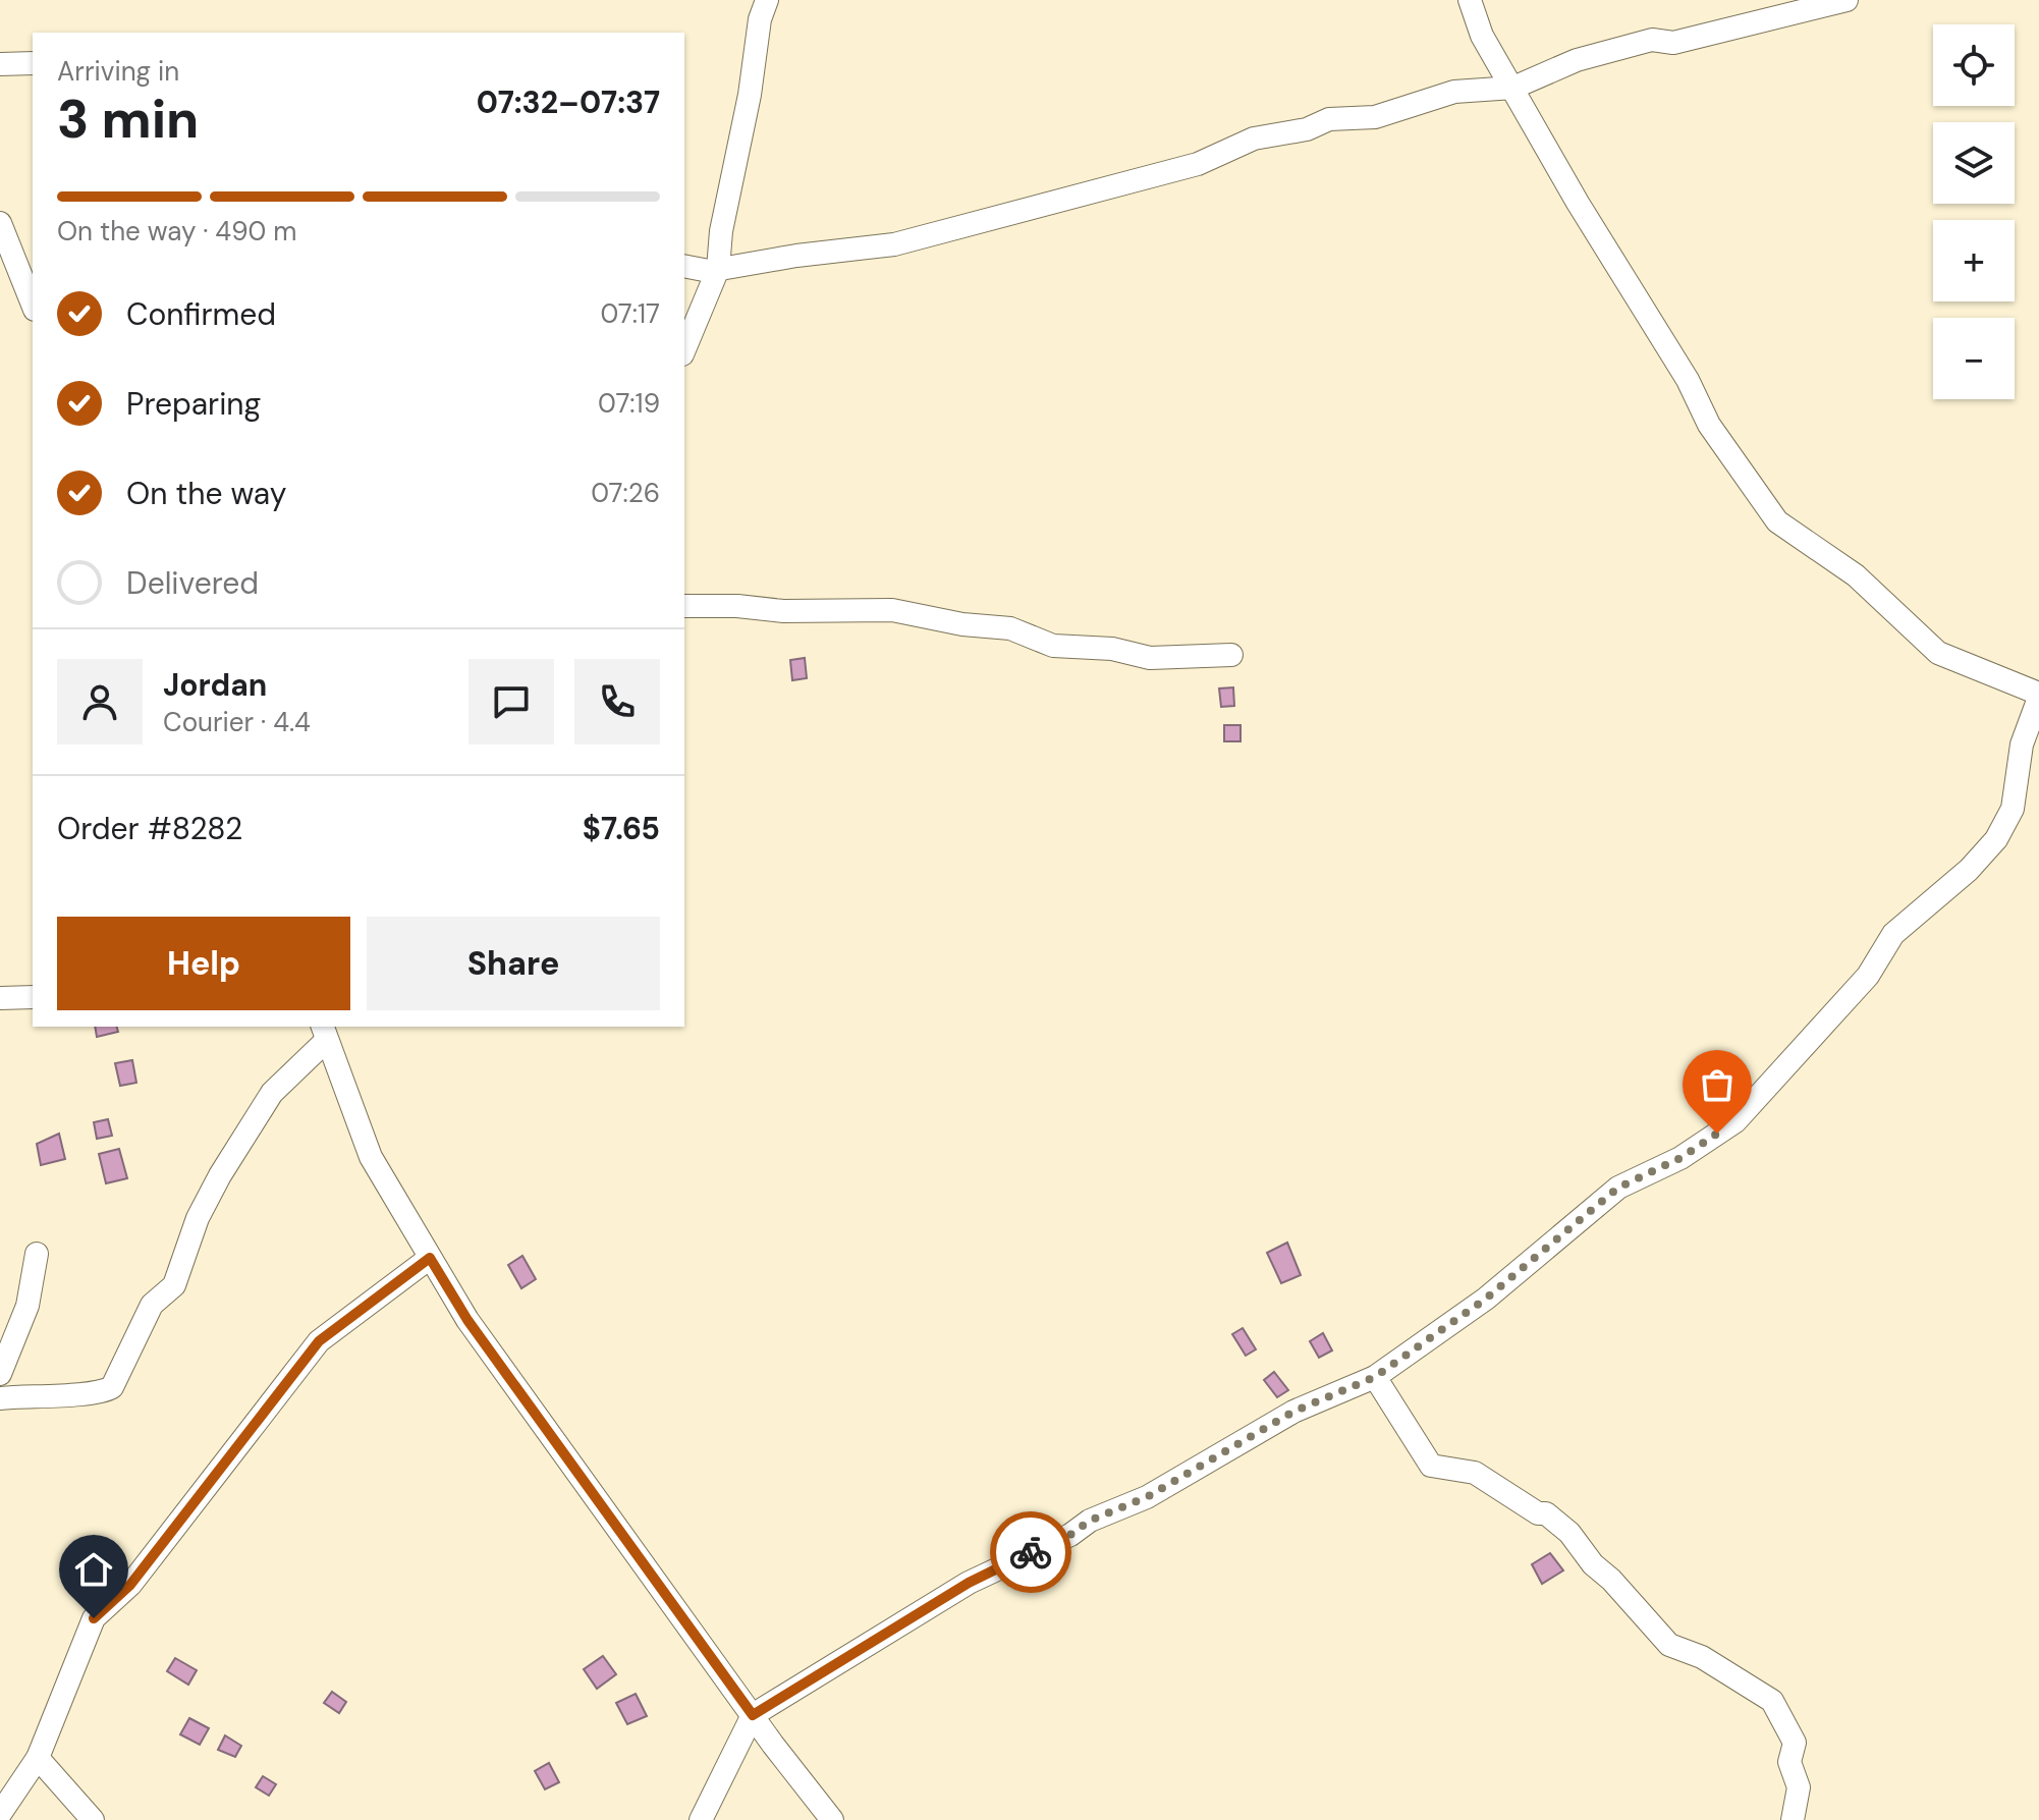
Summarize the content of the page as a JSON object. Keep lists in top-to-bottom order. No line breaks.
{"page":{"map_buttons":["+","−"],"heading":["3 min","Arriving in","07:32–07:37"],"panel":["Jordan","Courier · 4.4","Order #8282","$7.65"],"bar":"On the way · 490 m","list":[["Confirmed","07:17"],["Preparing","07:19"],["On the way","07:26"],"Delivered"],"buttons":["Help","Share"]}}
